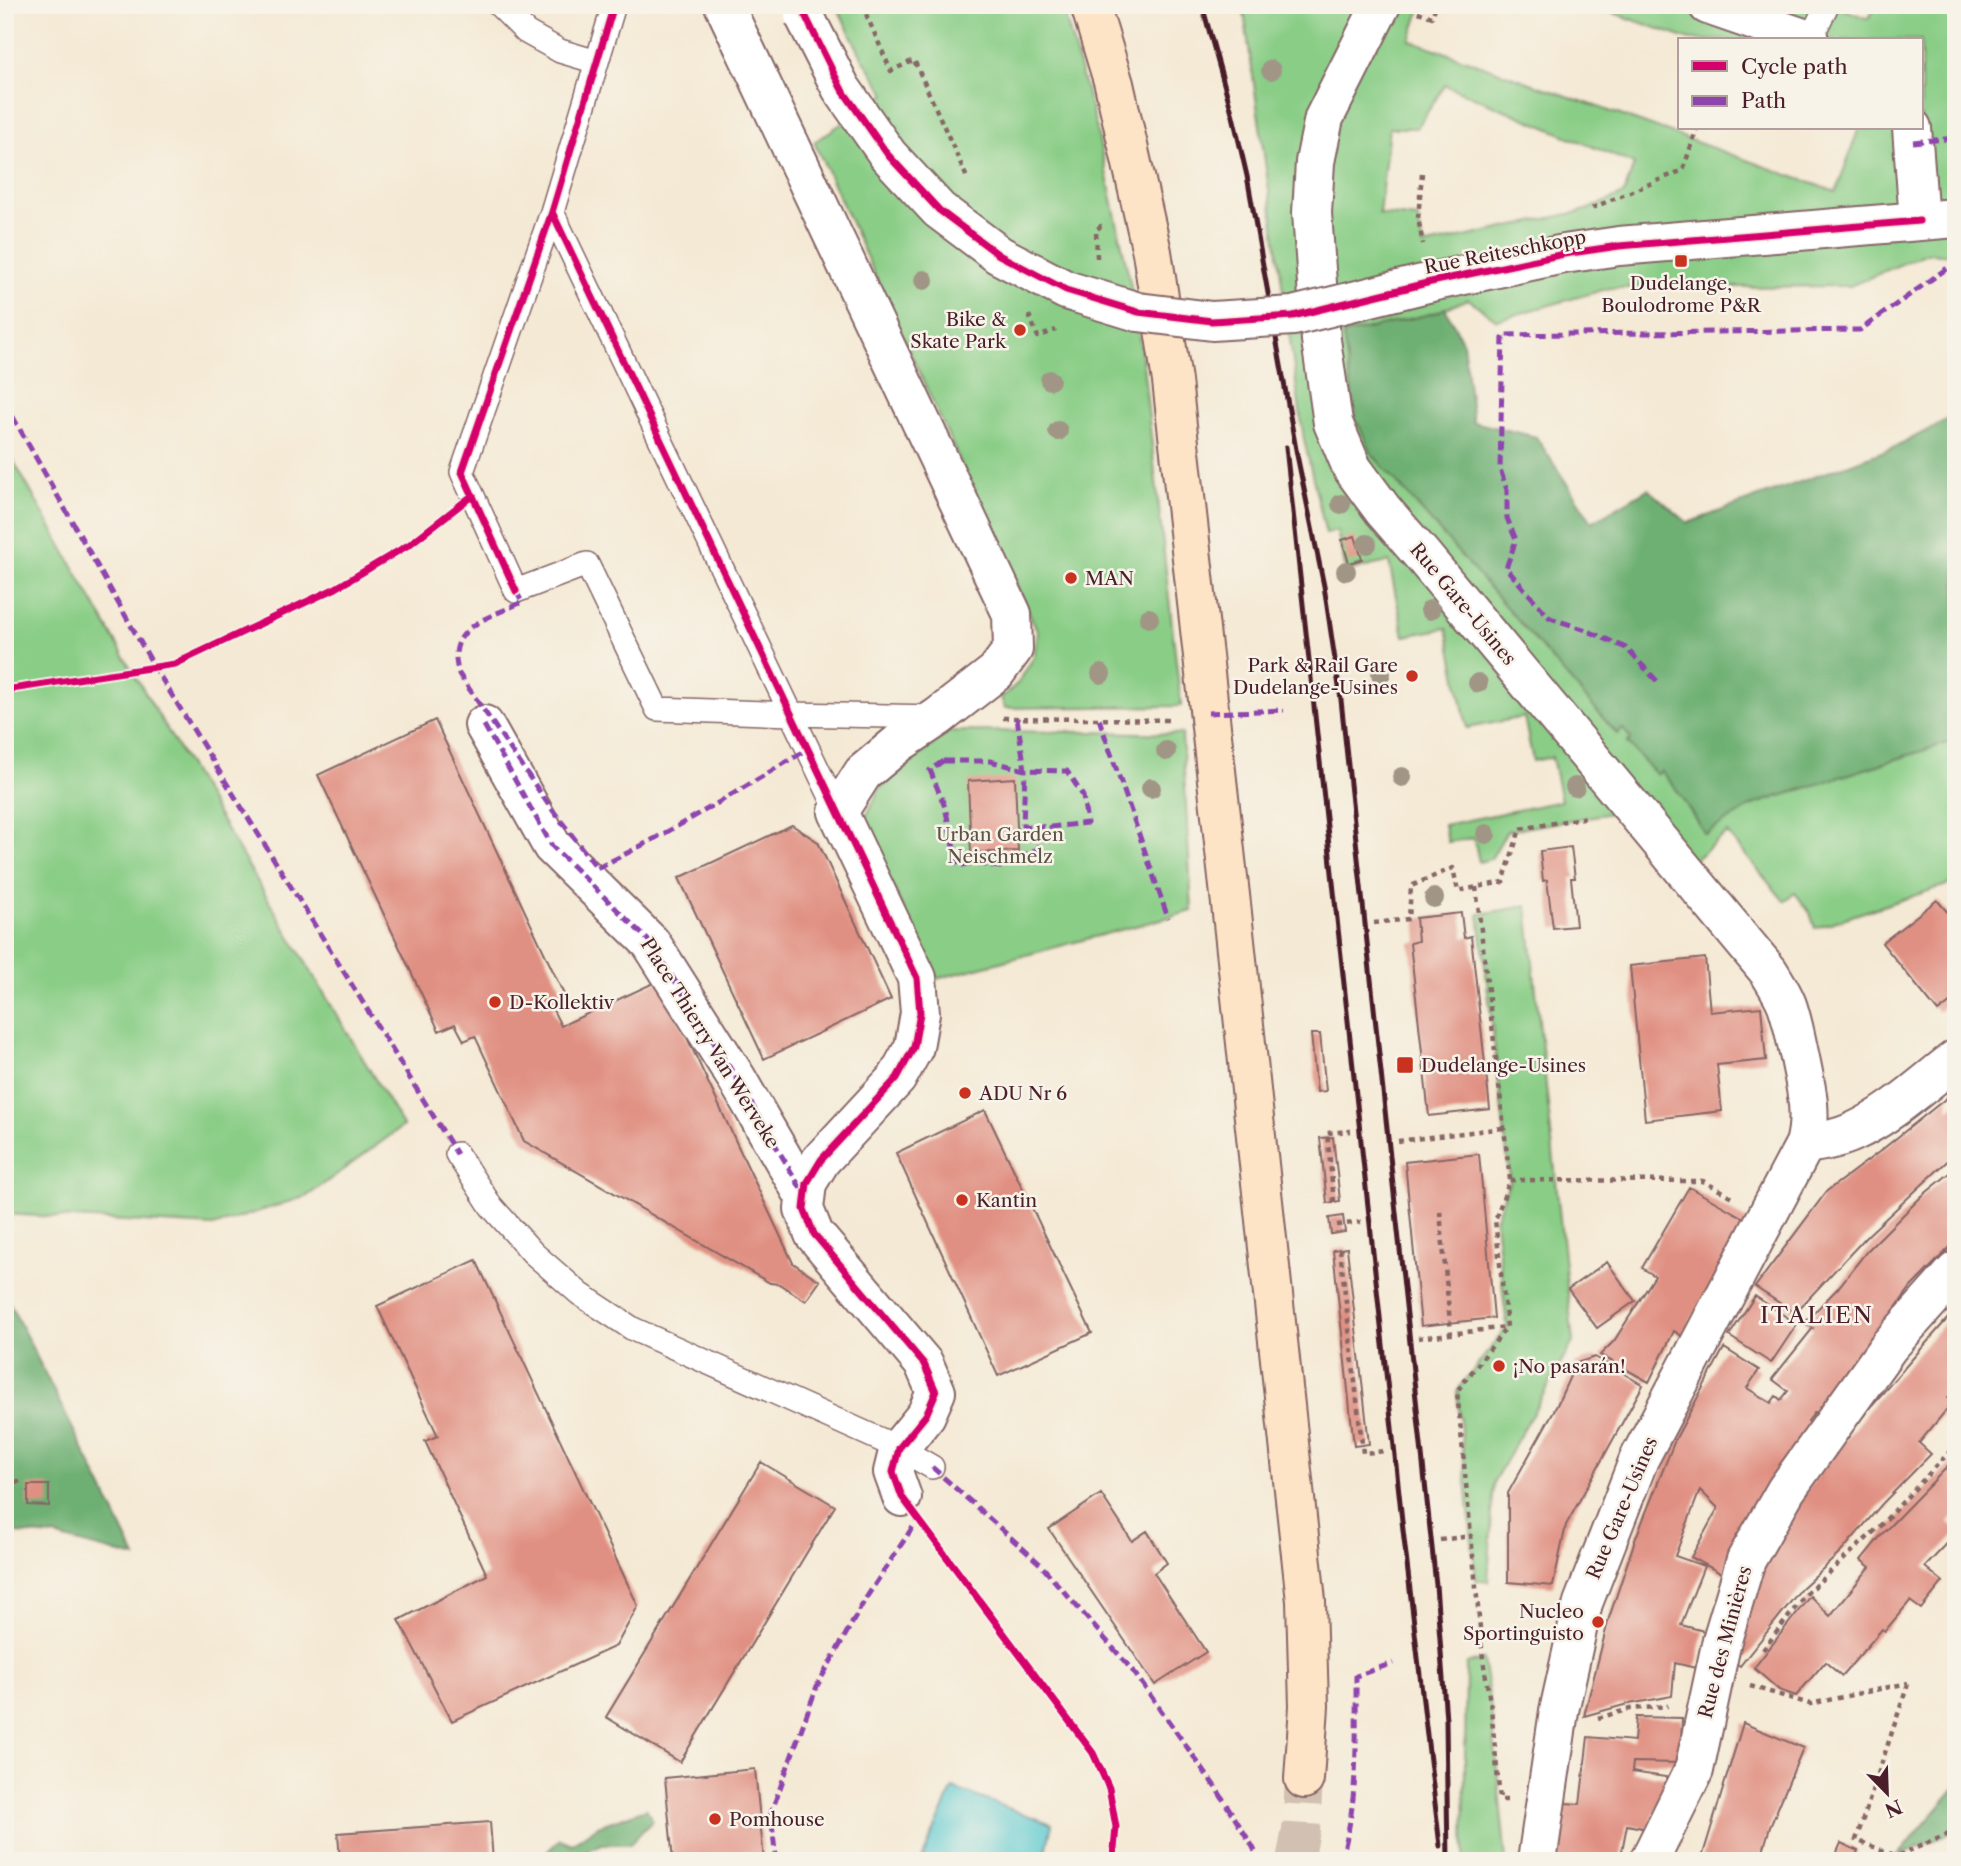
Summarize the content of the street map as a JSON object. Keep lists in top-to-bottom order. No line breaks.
{"streets":{"street":["Rue Reiteschkopp","Rue Gare-Usines","Place Thierry Van Werveke","Rue des Minières"]},"districts":["ITALIEN"],"parks":["Urban Garden Neischmelz"],"places":{"transit":["Dudelange, Boulodrome P&R","Dudelange-Usines"],"other":["Bike & Skate Park","MAN","Park & Rail Gare Dudelange-Usines","D-Kollektiv","ADU Nr 6","Kantin","¡No pasarán!","Nucleo Sportinguisto","Pomhouse"]},"legend":["Cycle path","Path"],"north":"bottom right"}
